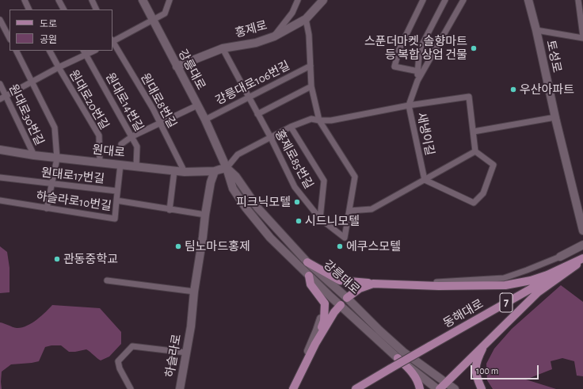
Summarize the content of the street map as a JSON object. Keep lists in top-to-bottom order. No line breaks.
{"streets":{"main road":["7","동해대로"],"street":["홍제로","토성로","강릉대로","강릉대로106번길","원대로20번길","원대로8번길","원대로14번길","원대로30번길","새냉이길","원대로","홍제로85번길","원대로17번길","하슬라로10번길","하슬라로"]},"crossings":[["홍제로","강릉대로"],["홍제로","홍제로85번길"],["강릉대로","강릉대로106번길"],["강릉대로","원대로"],["강릉대로106번길","홍제로85번길"],["원대로20번길","원대로"],["원대로8번길","원대로"],["원대로14번길","원대로"],["원대로30번길","원대로"],["원대로","원대로17번길"],["원대로","하슬라로"],["하슬라로10번길","하슬라로"]],"places":["스푼더마켓, 솔향마트 등 복합 상업 건물","우산아파트","피크닉모텔","시드니모텔","팀노마드홍제","에쿠스모텔","관동중학교"],"legend":["도로","공원"],"scale_bar":"100 m"}
